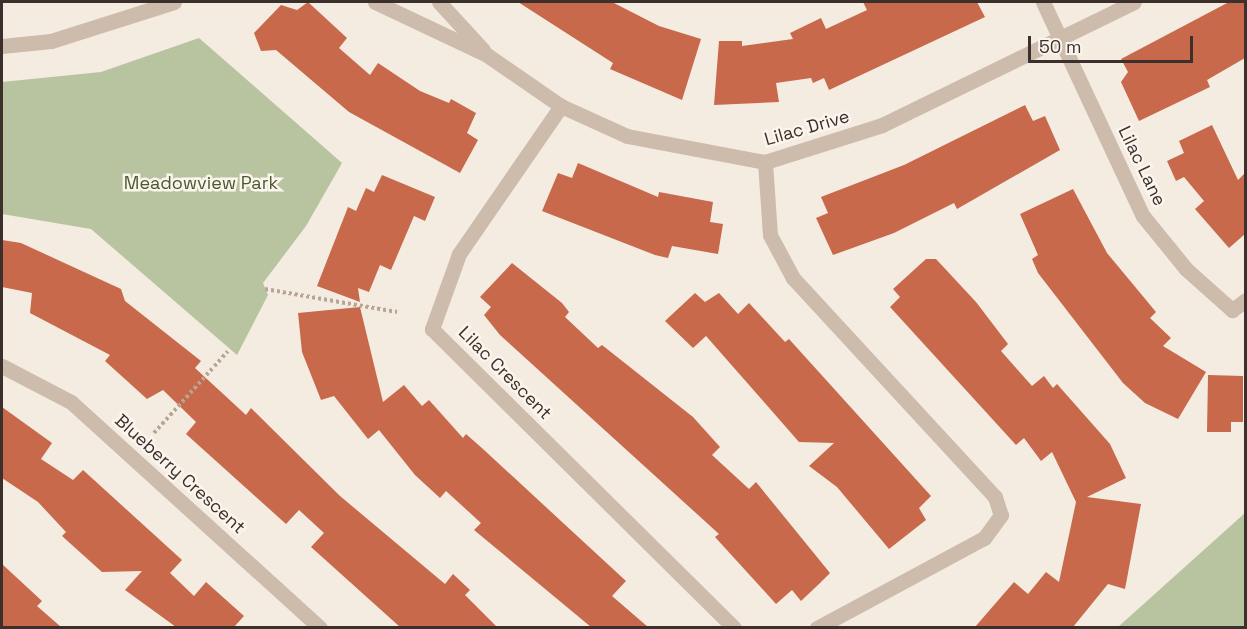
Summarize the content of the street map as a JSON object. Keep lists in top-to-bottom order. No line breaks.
{"streets":{"street":["Lilac Drive","Lilac Lane","Lilac Crescent","Blueberry Crescent"]},"crossings":[["Lilac Drive","Lilac Lane"],["Lilac Drive","Lilac Crescent"]],"parks":["Meadowview Park"],"scale_bar":"50 m"}
